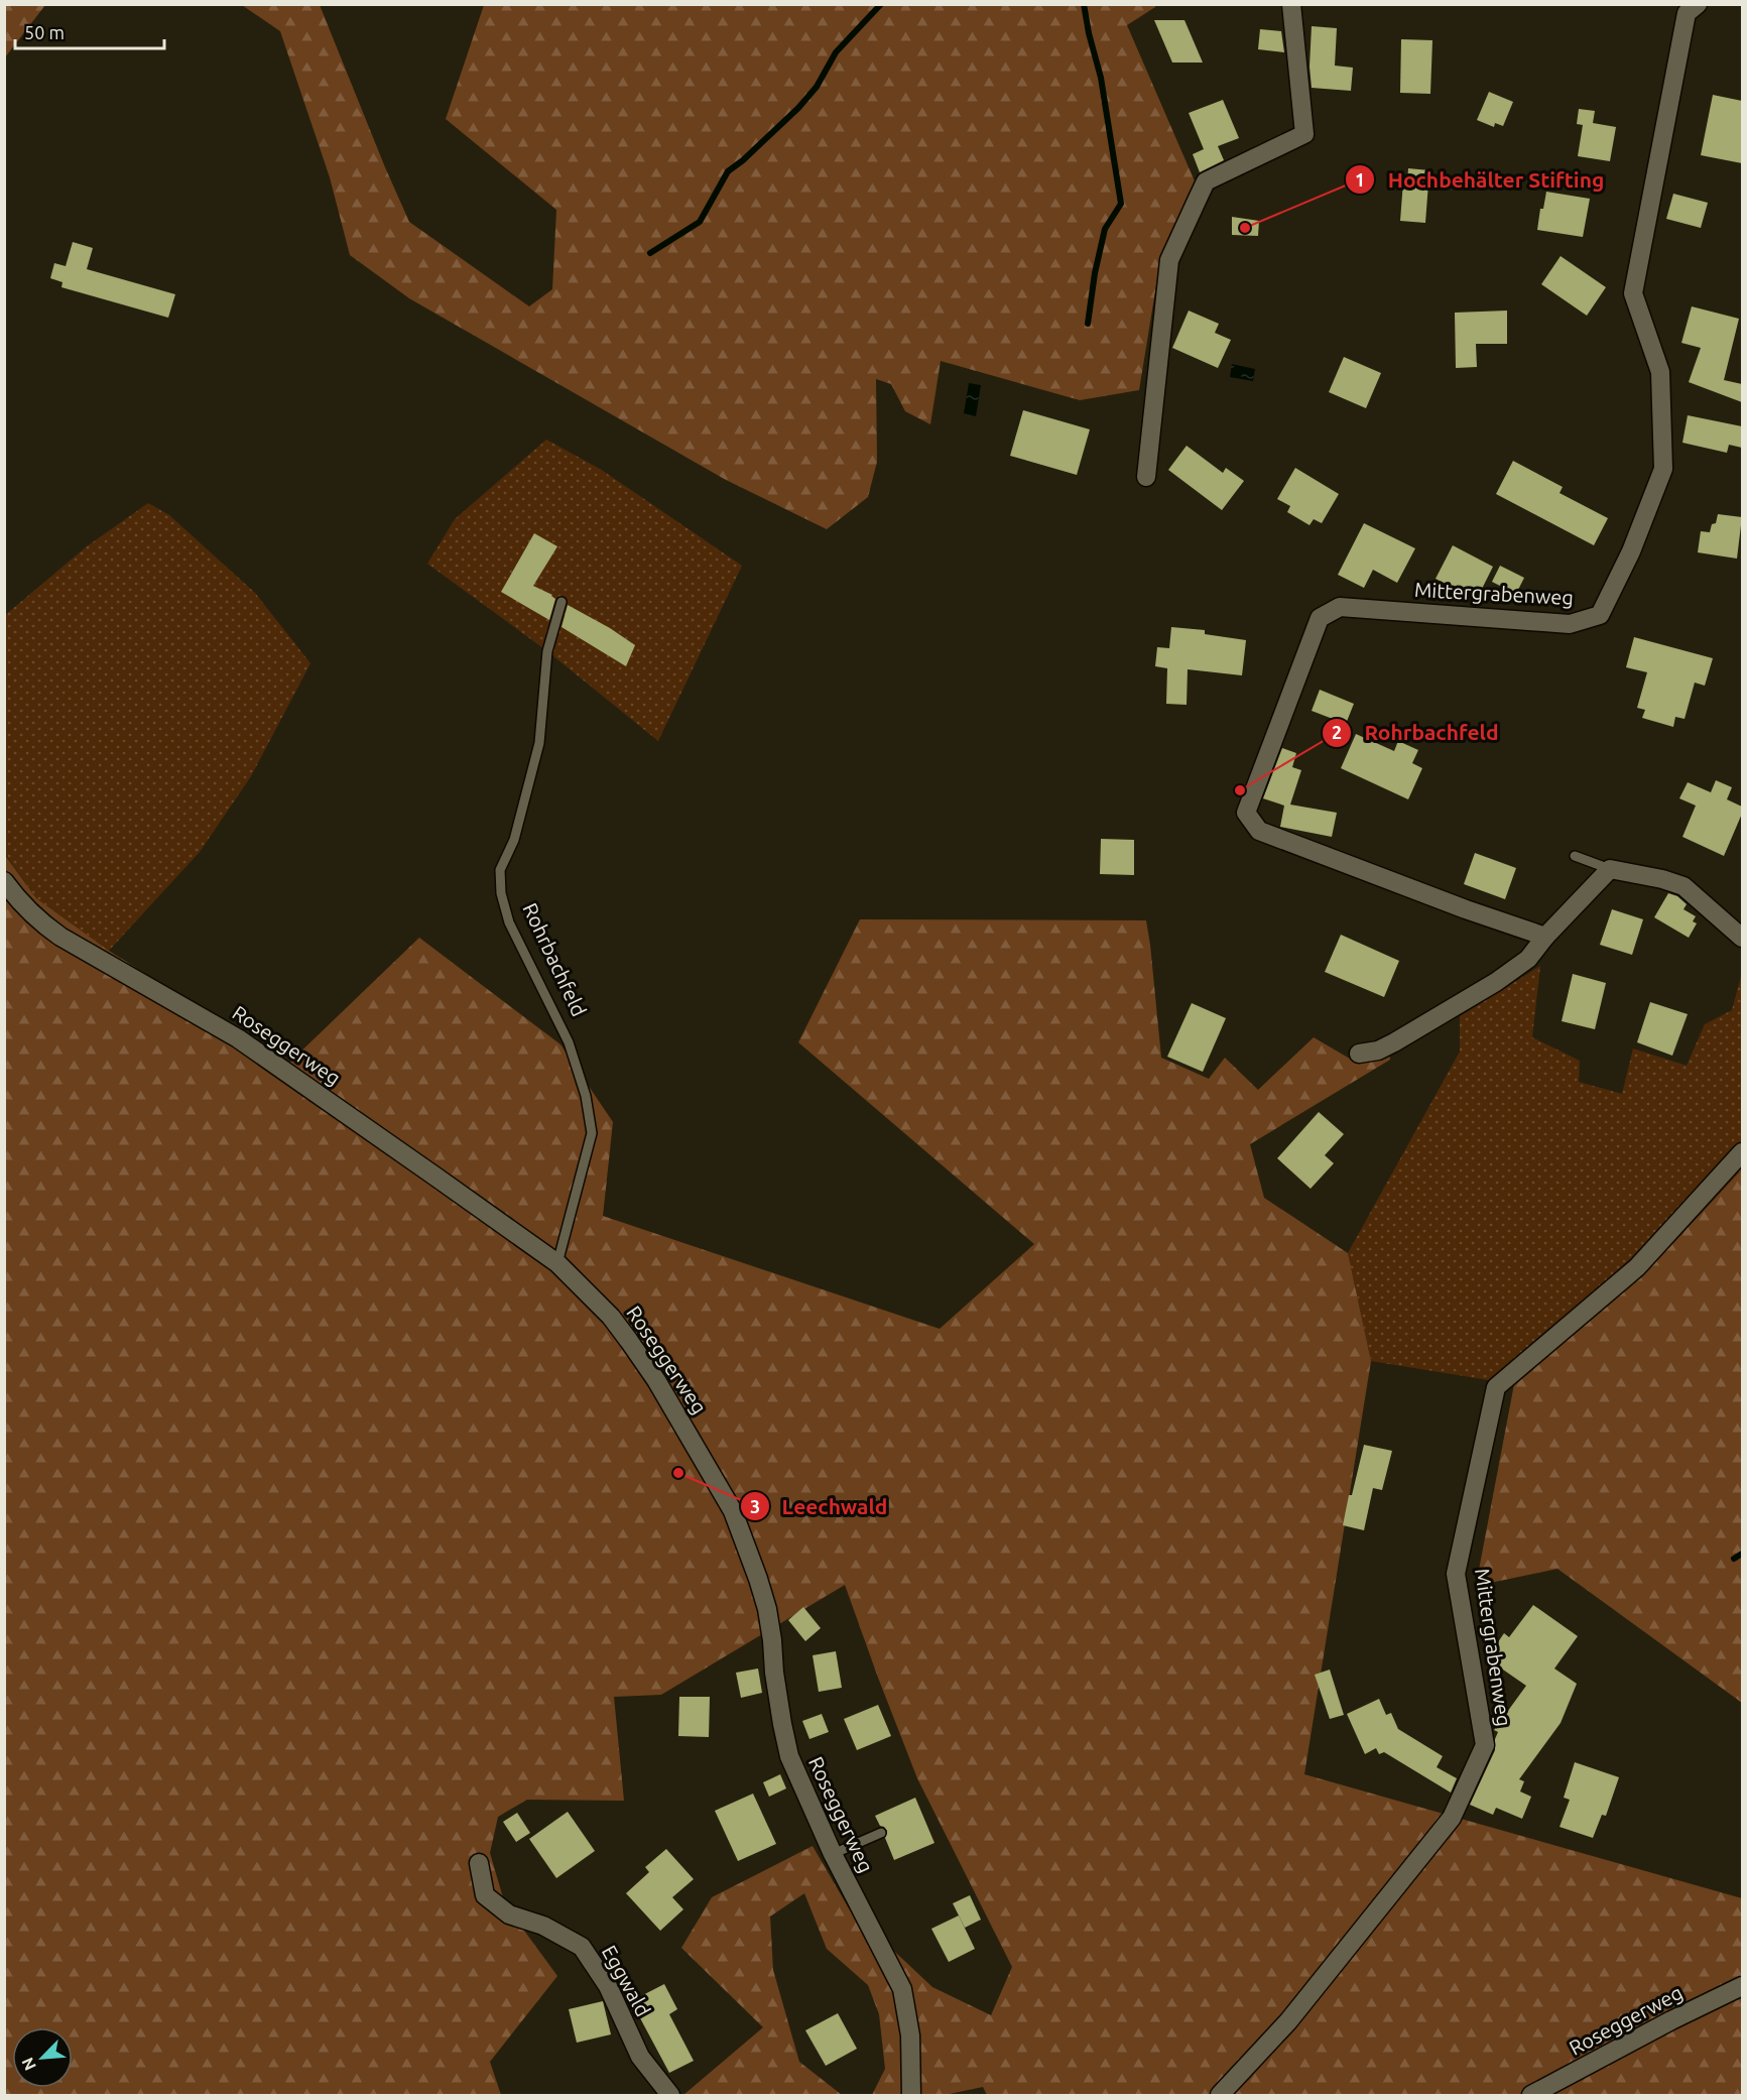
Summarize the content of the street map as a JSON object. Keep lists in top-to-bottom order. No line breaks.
{"streets":{"street":["Mittergrabenweg","Roseggerweg","Eggwald"],"lane":["Rohrbachfeld"]},"crossings":[["Rohrbachfeld","Roseggerweg"]],"places":["Hochbehälter Stifting","Rohrbachfeld","Leechwald"],"scale_bar":"50 m","north":"bottom left"}
